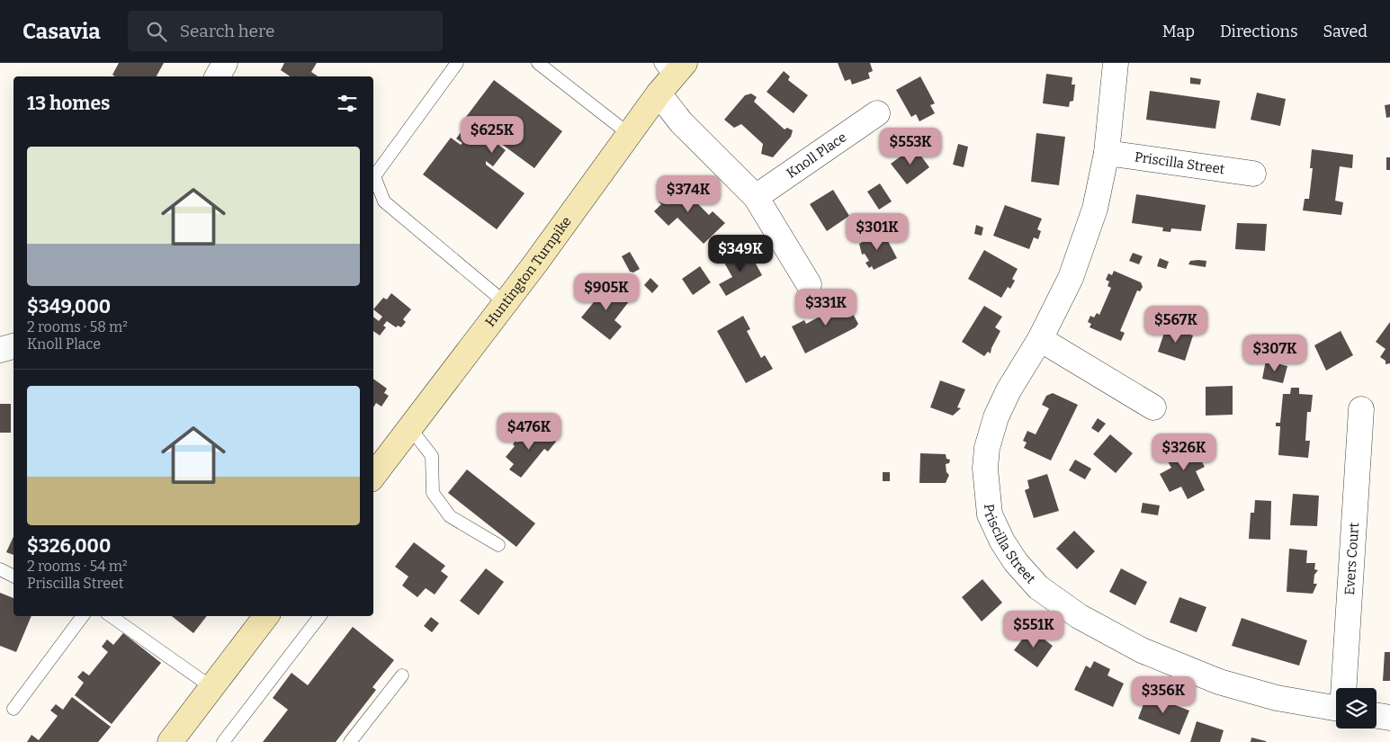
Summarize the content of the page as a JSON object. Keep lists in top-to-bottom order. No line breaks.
{"streets":{"main road":["Huntington Turnpike"],"street":["Knoll Place","Priscilla Street","Evers Court"]},"page":{"header":"Casavia","search":"Search here","nav":["Map","Directions","Saved"],"heading":"13 homes","price":["$625K","$553K","$374K","$301K","$349K","$905K","$331K","$567K","$307K","$476K","$326K","$551K","$356K"],"list":[{"name":"$349,000","note":"2 rooms · 58 m² · Knoll Place"},{"name":"$326,000","note":"2 rooms · 54 m² · Priscilla Street"}]}}
